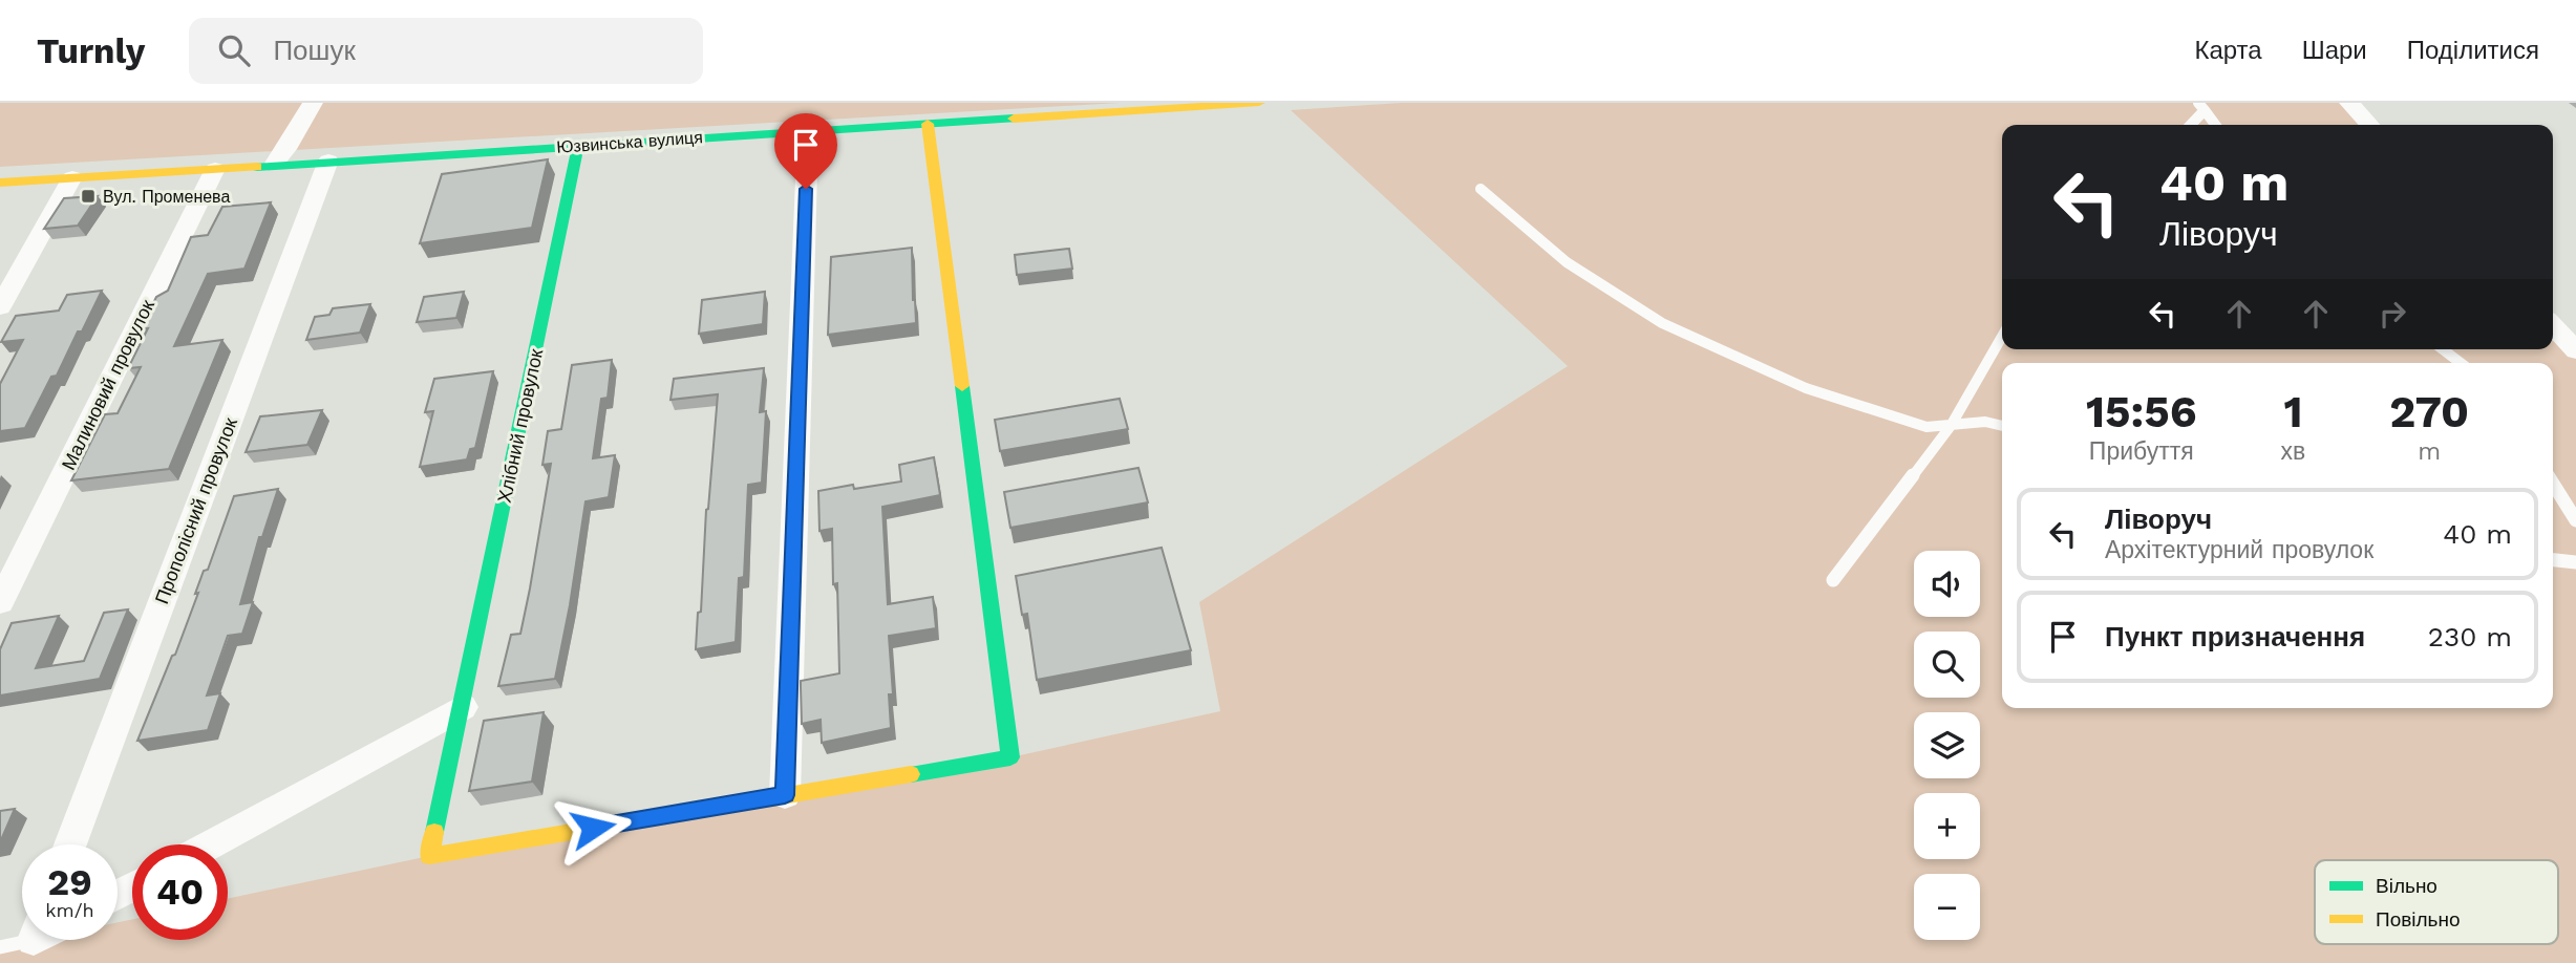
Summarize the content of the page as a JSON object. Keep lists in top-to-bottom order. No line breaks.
{"streets":{"street":["Юзвинська вулиця","Малиновий провулок","Хлібний провулок","Прополісний провулок"]},"crossings":[["Юзвинська вулиця","Малиновий провулок"],["Юзвинська вулиця","Хлібний провулок"],["Юзвинська вулиця","Прополісний провулок"]],"places":{"transit":["Вул. Променева"]},"legend":["Вільно","Повільно"],"page":{"header":"Turnly","search":"Пошук","nav":["Карта","Шари","Поділитися"],"turn":["40 m","Ліворуч"],"eta":["15:56","Прибуття","1","хв","270","m"],"list":[{"name":"Ліворуч","note":"Архітектурний провулок","value":"40 m"},{"name":"Пункт призначення","value":"230 m"}],"map_buttons":["+","−"],"speed":"29 km/h","limit":"40"}}
